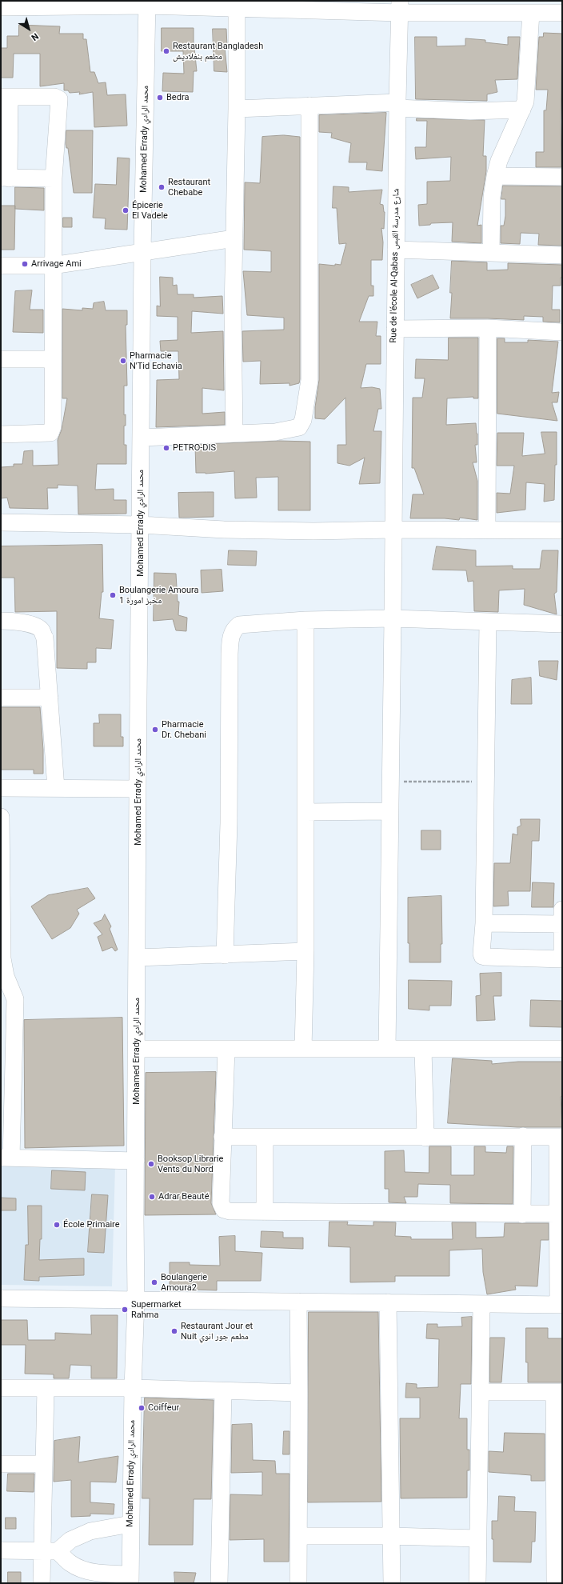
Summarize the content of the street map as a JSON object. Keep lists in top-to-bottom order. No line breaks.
{"streets":{"street":["Mohamed Errady محمد الرادي","Rue de l'école Al-Qabas شارع مدرسة القبس"]},"places":["Restaurant Bangladesh مطعم بنغلاديش","Bedra","Restaurant Chebabe","Épicerie El Vadele","Arrivage Ami","Pharmacie N'Tid Echavia","PETRO-DIS","Boulangerie Amoura 1 مخبز امورة","Pharmacie Dr. Chebani","Booksop Librarie Vents du Nord","Adrar Beauté","École Primaire","Boulangerie Amoura2","Supermarket Rahma","Restaurant Jour et Nuit مطعم جور انوي","Coiffeur"],"north":"bottom right"}
